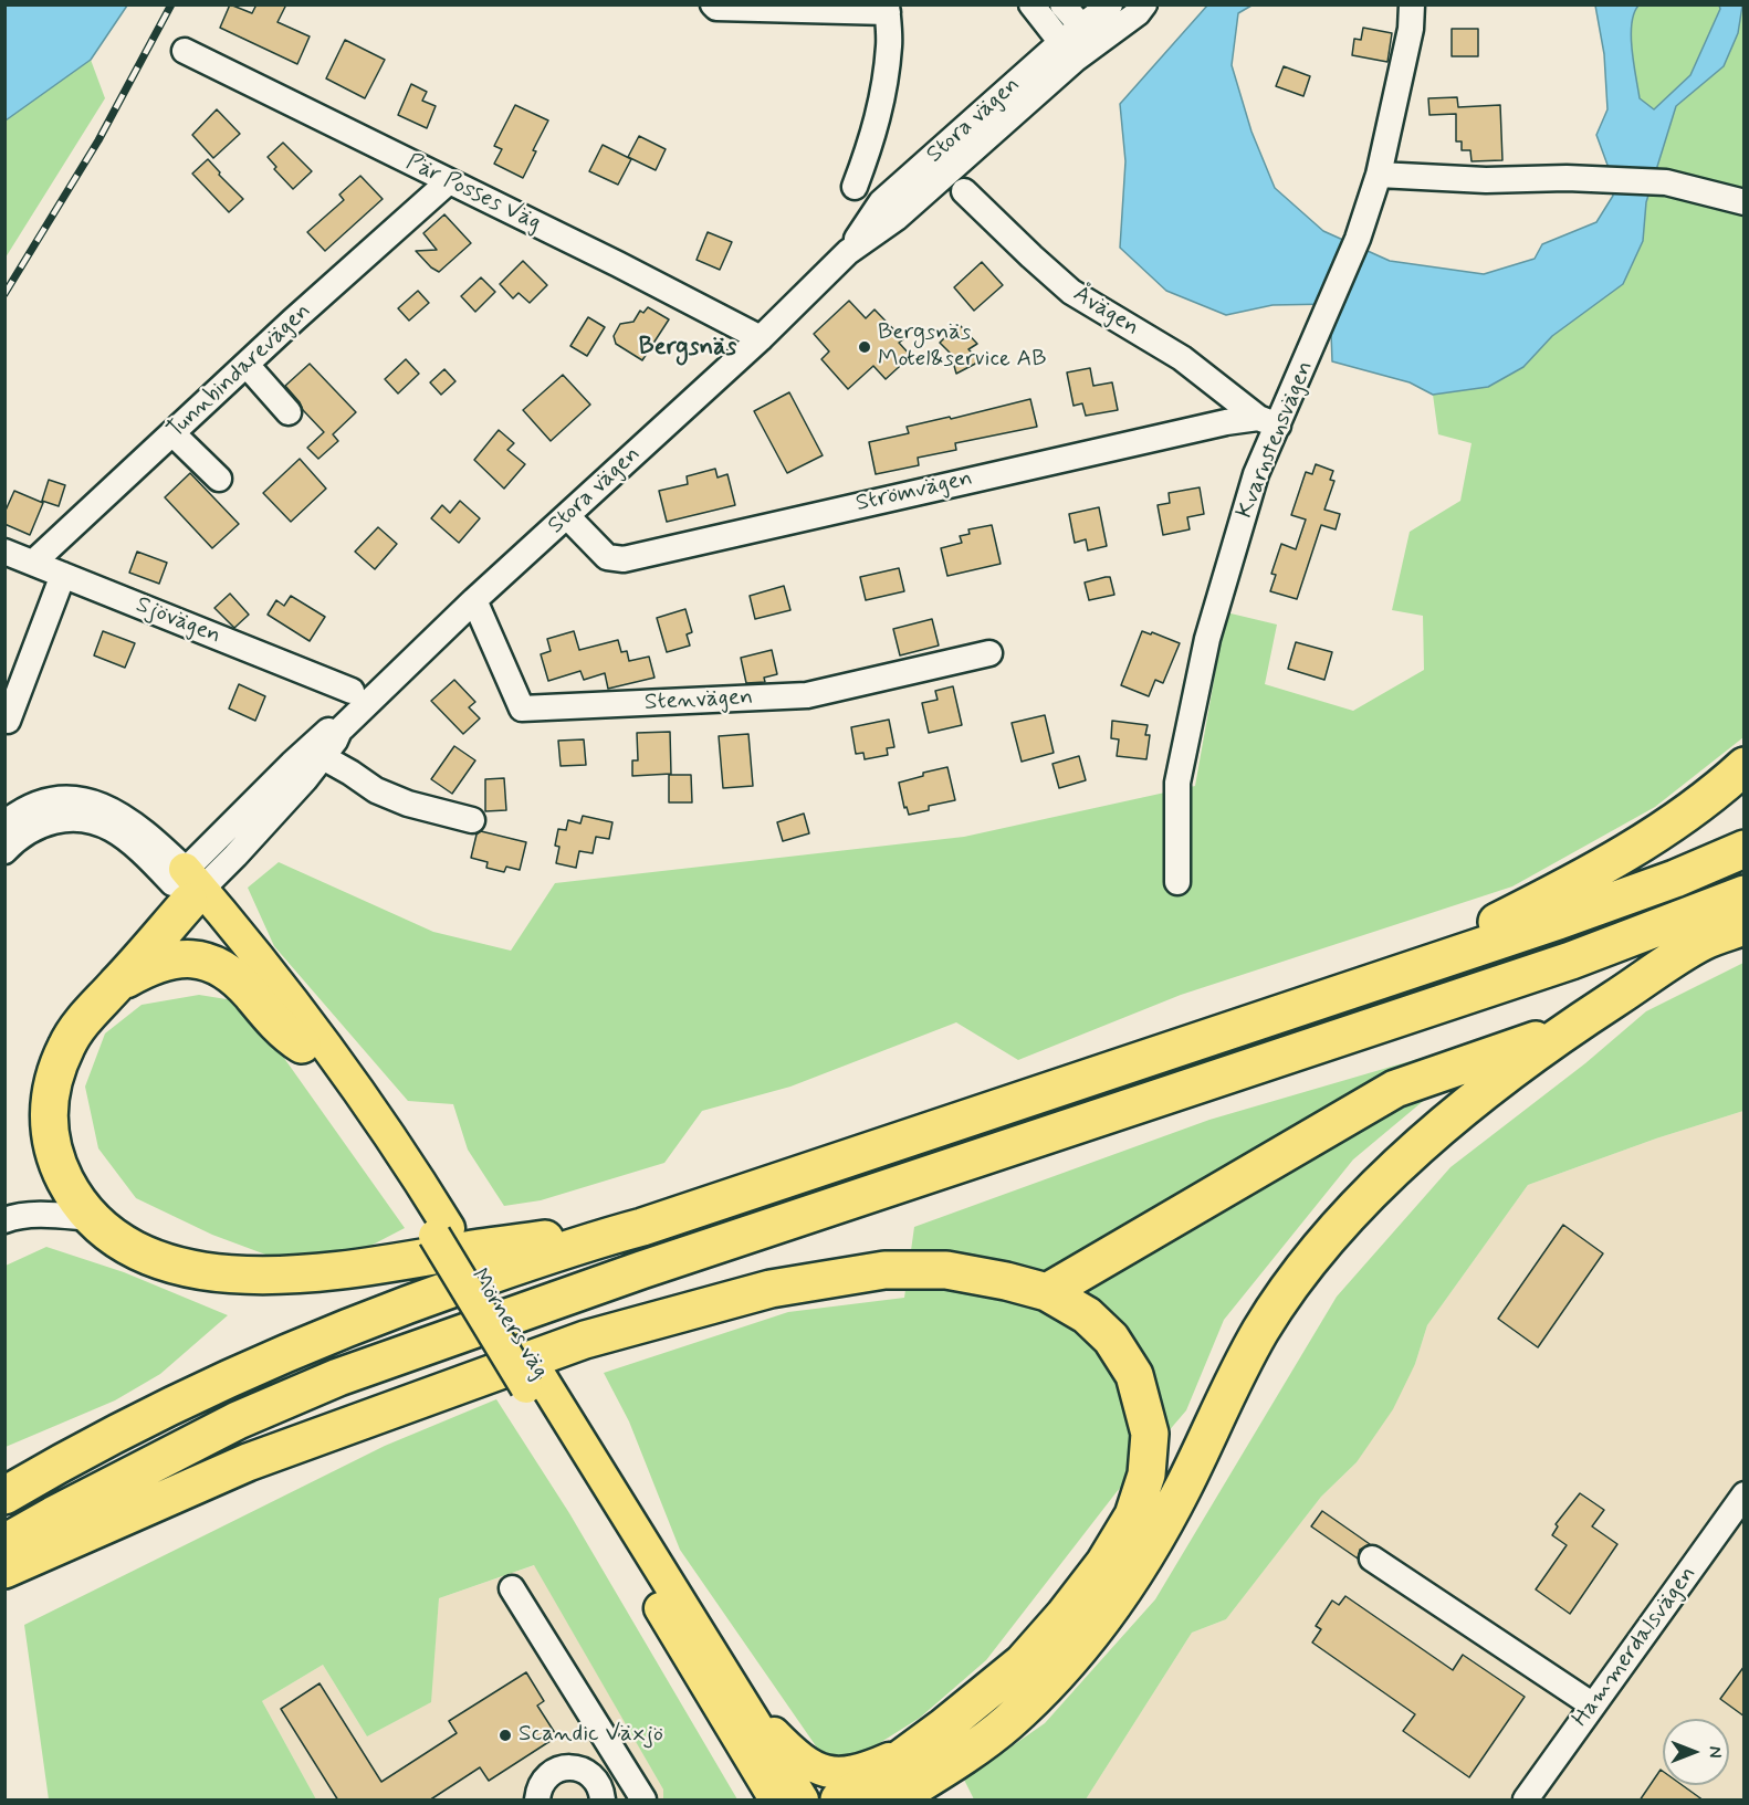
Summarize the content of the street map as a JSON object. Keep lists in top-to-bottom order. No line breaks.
{"streets":{"main road":["Mörners väg"],"street":["Stora vägen","Pär Posses Väg","Åvägen","Tunnbindarevägen","Kvarnstensvägen","Strömvägen","Sjövägen","Stenvägen","Hammerdalsvägen"]},"crossings":[["Stora vägen","Pär Posses Väg"],["Stora vägen","Strömvägen"],["Stora vägen","Stenvägen"],["Stora vägen","Mörners väg"],["Pär Posses Väg","Tunnbindarevägen"],["Åvägen","Kvarnstensvägen"],["Åvägen","Strömvägen"],["Tunnbindarevägen","Sjövägen"],["Kvarnstensvägen","Strömvägen"]],"districts":["Bergsnäs"],"places":["Bergsnäs Motel&service AB","Scandic Växjö"],"north":"right"}
